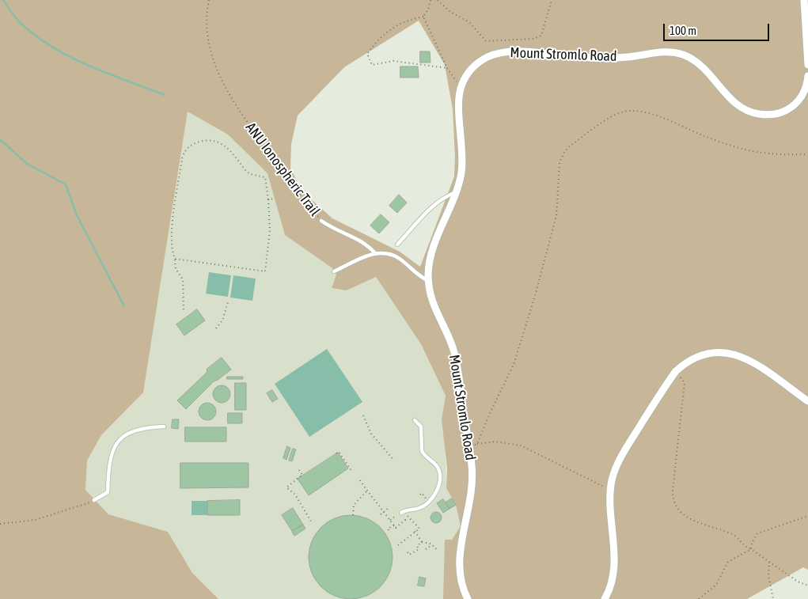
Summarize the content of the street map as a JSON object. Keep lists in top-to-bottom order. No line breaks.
{"streets":{"street":["Mount Stromlo Road"],"lane":["ANU Ionospheric Trail"]},"scale_bar":"100 m"}
